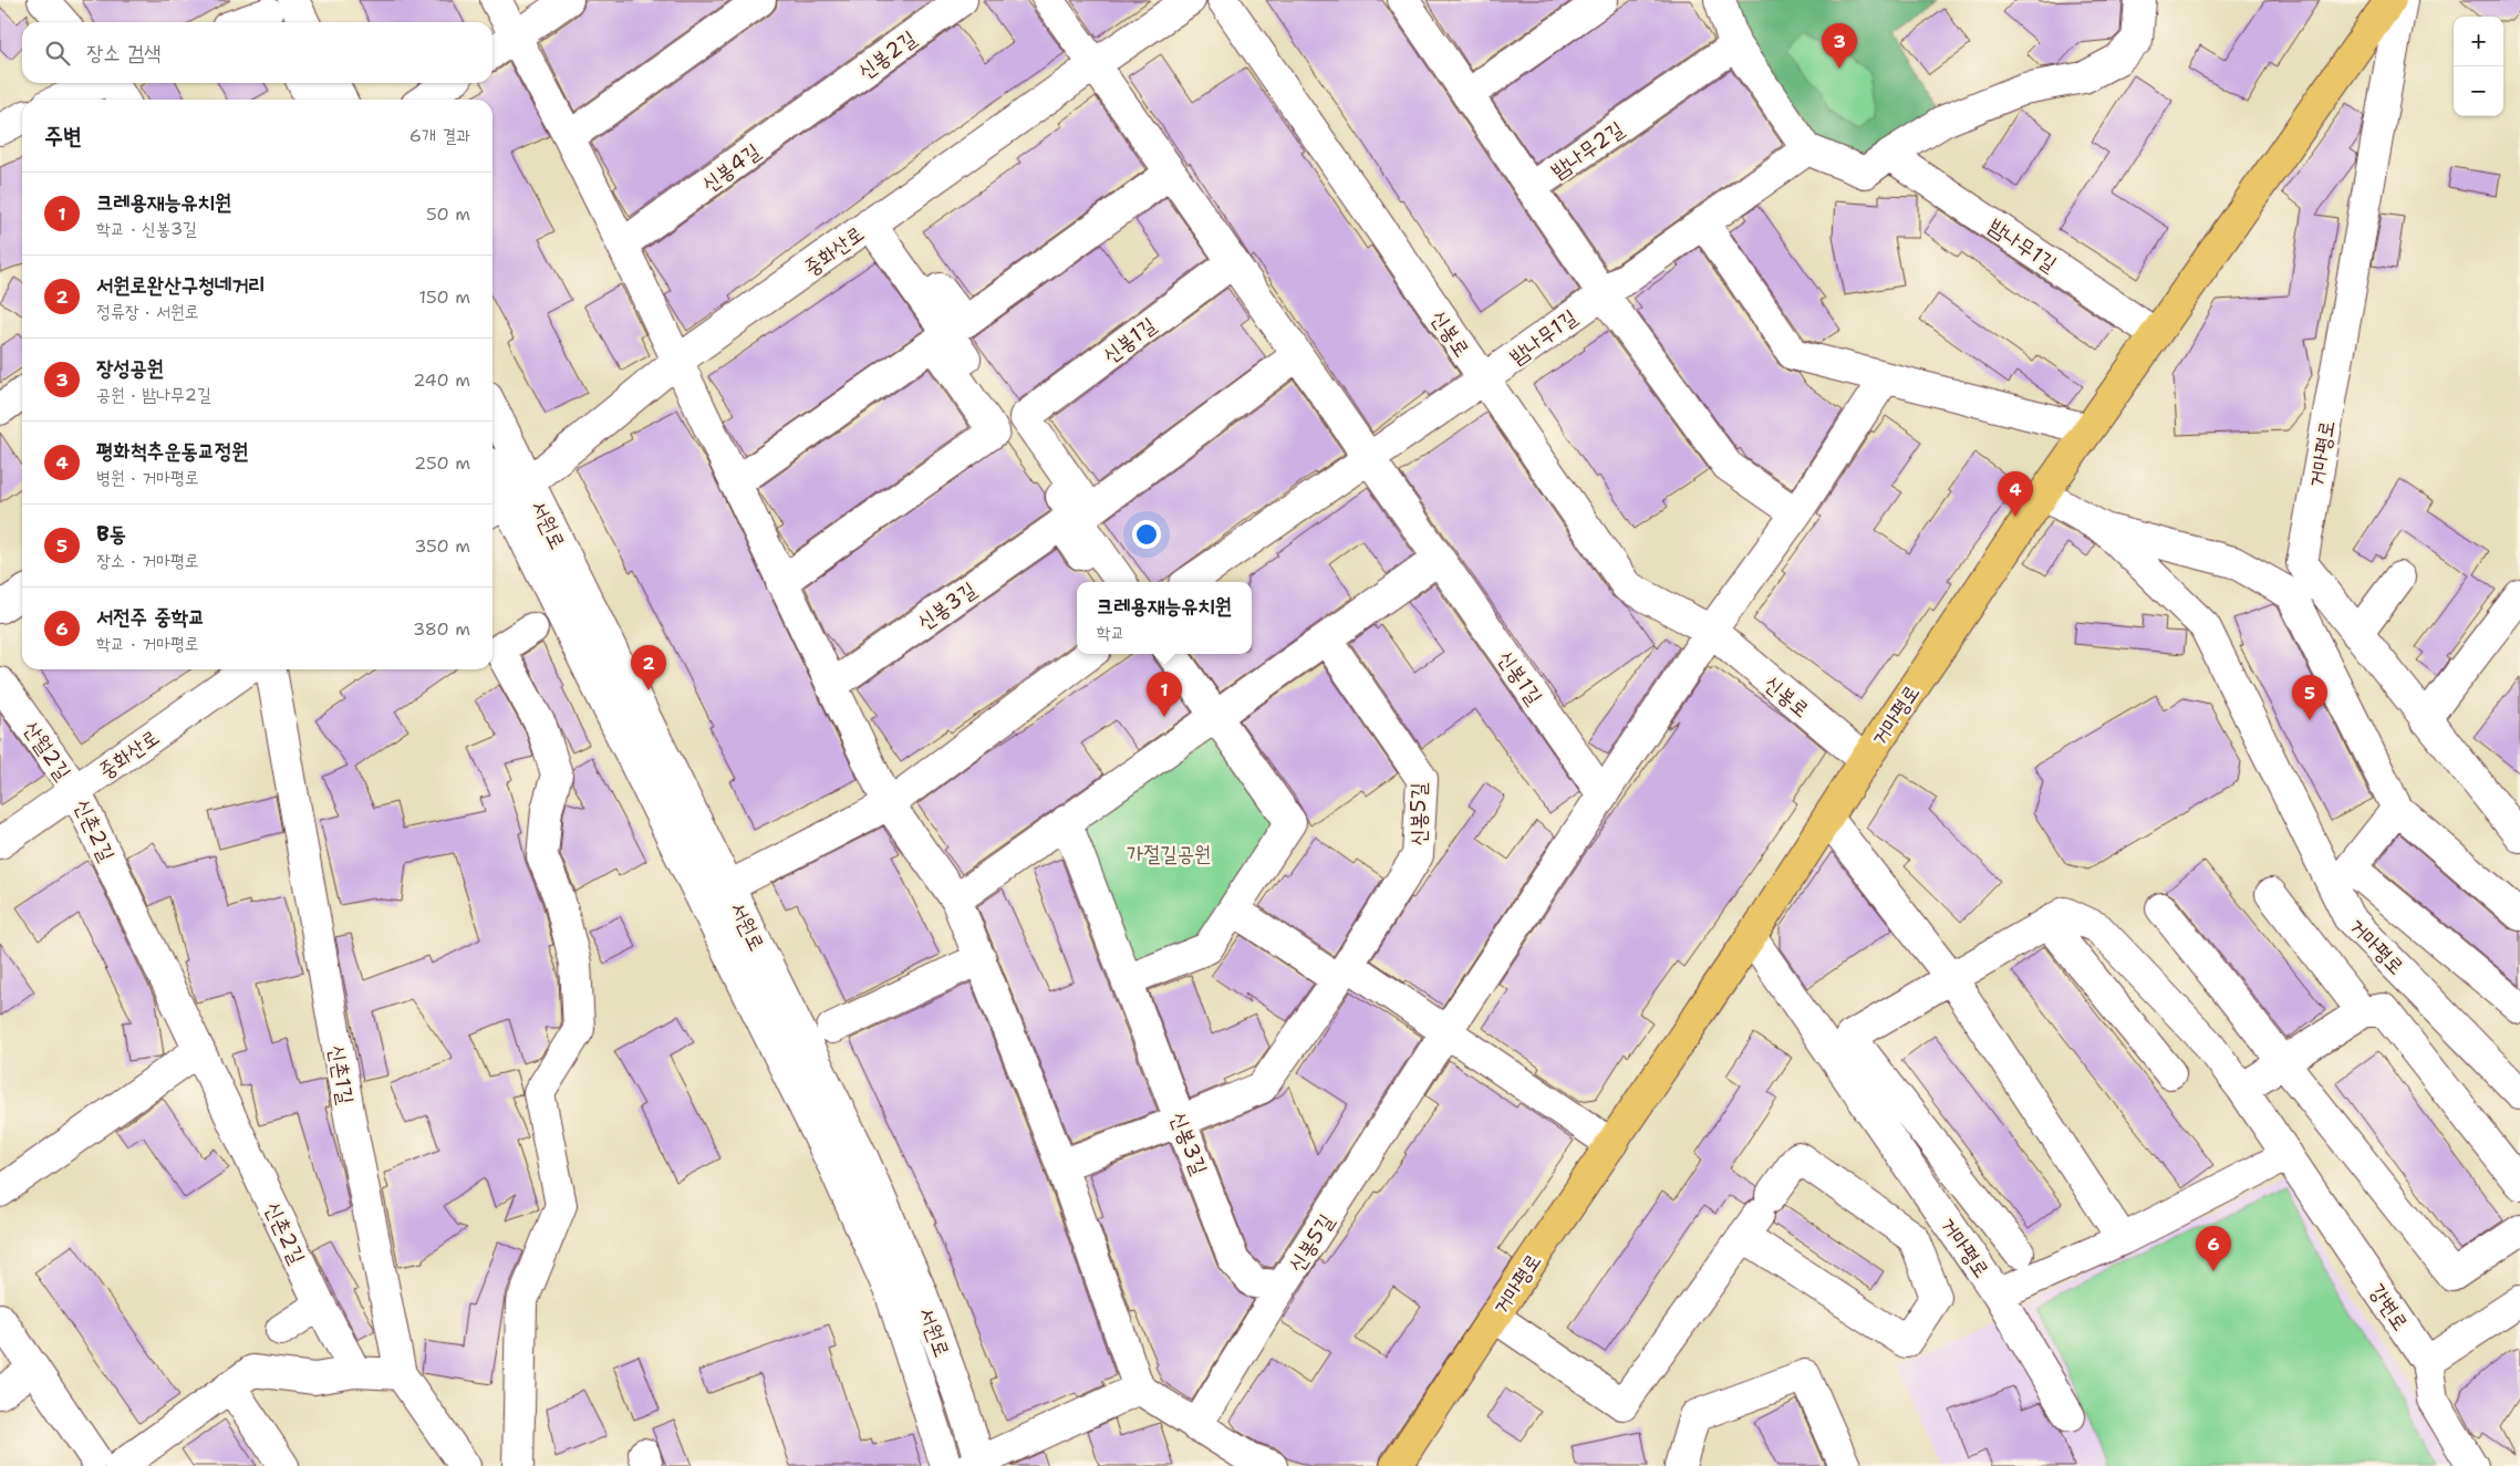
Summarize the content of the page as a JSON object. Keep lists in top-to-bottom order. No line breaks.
{"streets":{"main road":["거마평로"],"street":["신봉2길","밤나무2길","신봉4길","밤나무1길","중화산로","신봉로","신봉1길","서원로","신봉3길","산월2길","신봉5길","신촌2길","신촌1길","강변로"]},"crossings":[["신봉2길","신봉4길"],["밤나무1길","신봉로"],["밤나무1길","신봉1길"],["밤나무1길","거마평로"],["중화산로","신봉1길"],["중화산로","서원로"],["중화산로","산월2길"],["중화산로","신촌2길"],["신봉로","거마평로"],["신봉1길","신봉5길"],["거마평로","강변로"],["신봉3길","신봉5길"],["산월2길","신촌2길"]],"parks":["가절길공원"],"page":{"map_buttons":["+","−"],"search":"장소 검색","pins":["3","4","2","1","5","6"],"heading":["주변","6개 결과"],"list":[{"mark":"1","name":"크레용재능유치원","note":"학교 · 신봉3길","value":"50 m"},{"mark":"2","name":"서원로완산구청네거리","note":"정류장 · 서원로","value":"150 m"},{"mark":"3","name":"장성공원","note":"공원 · 밤나무2길","value":"240 m"},{"mark":"4","name":"평화척추운동교정원","note":"병원 · 거마평로","value":"250 m"},{"mark":"5","name":"B동","note":"장소 · 거마평로","value":"350 m"},{"mark":"6","name":"서전주 중학교","note":"학교 · 거마평로","value":"380 m"}],"popup":["크레용재능유치원","학교"]}}
